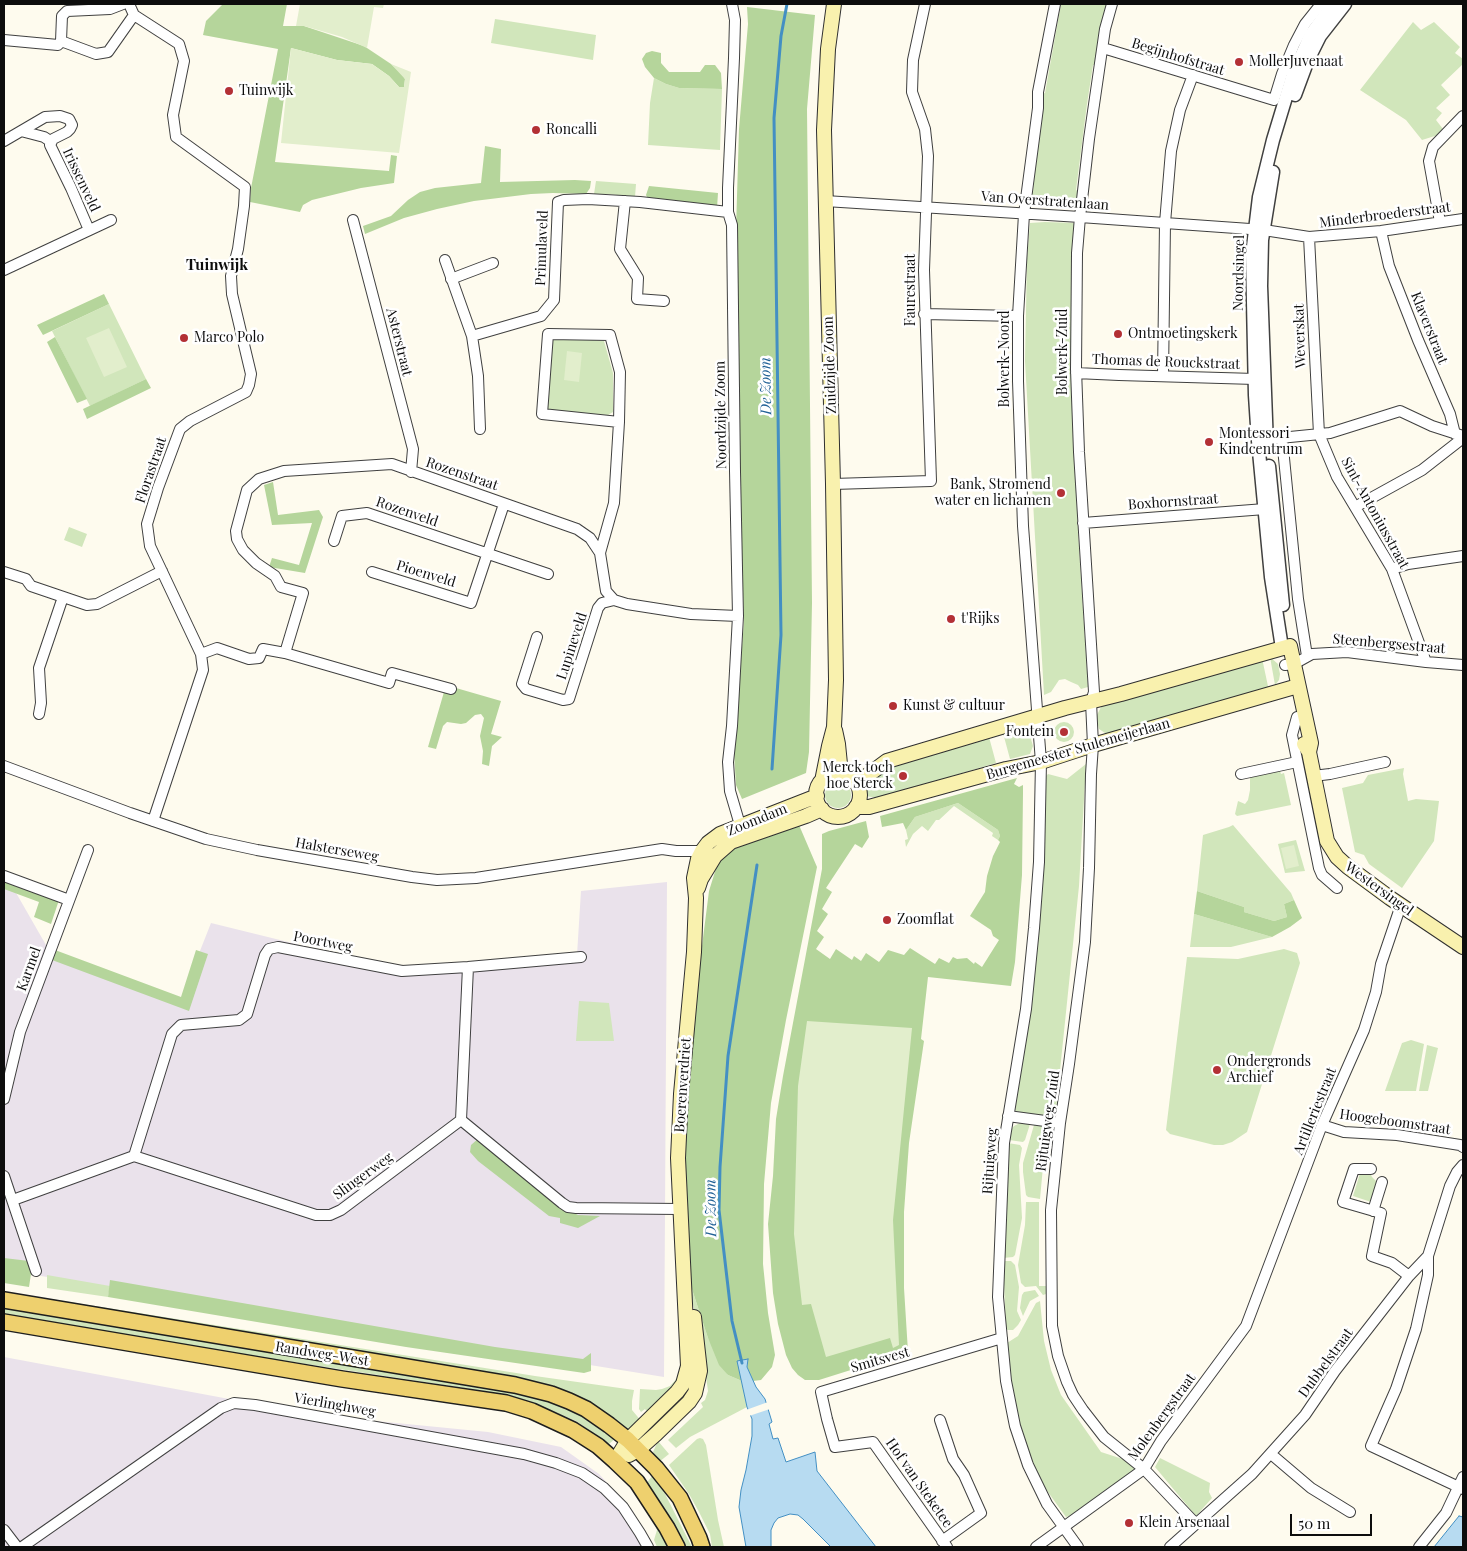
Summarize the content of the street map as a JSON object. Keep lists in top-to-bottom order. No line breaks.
{"streets":{"main road":["Zuidzijde Zoom","Burgemeester Stulemeijerlaan","Zoomdam","Westersingel","Boerenverdriet","Randweg-West"],"street":["Begijnhofstraat","Irissenveld","Van Overstratenlaan","Minderbroederstraat","Primulaveld","Noordsingel","Faurestraat","Klaverstraat","Weverskat","Asterstraat","Bolwerk-Zuid","Bolwerk-Noord","Thomas de Rouckstraat","Noordzijde Zoom","Florastraat","Rozenstraat","Boxhornstraat","Rozenveld","Sint-Antoniusstraat","Pioenveld","Steenbergsestraat","Lupineveld","Halsterseweg","Poortweg","Karmel","Artilleriestraat","Rijtuigweg-Zuid","Hoogeboomstraat","Rijtuigweg","Slingerweg","Smitsvest","Dubbelstraat","Vierlinghweg","Molenbergstraat","Hof van Steketee"]},"crossings":[["Begijnhofstraat","Bolwerk-Zuid"],["Van Overstratenlaan","Minderbroederstraat"],["Van Overstratenlaan","Noordsingel"],["Van Overstratenlaan","Faurestraat"],["Van Overstratenlaan","Bolwerk-Zuid"],["Van Overstratenlaan","Bolwerk-Noord"],["Van Overstratenlaan","Zuidzijde Zoom"],["Minderbroederstraat","Noordsingel"],["Minderbroederstraat","Klaverstraat"],["Minderbroederstraat","Weverskat"],["Primulaveld","Noordzijde Zoom"],["Noordsingel","Thomas de Rouckstraat"],["Noordsingel","Boxhornstraat"],["Noordsingel","Westersingel"],["Faurestraat","Zuidzijde Zoom"],["Weverskat","Sint-Antoniusstraat"],["Asterstraat","Rozenstraat"],["Bolwerk-Zuid","Thomas de Rouckstraat"],["Bolwerk-Zuid","Boxhornstraat"],["Bolwerk-Zuid","Burgemeester Stulemeijerlaan"],["Bolwerk-Zuid","Rijtuigweg-Zuid"],["Bolwerk-Noord","Burgemeester Stulemeijerlaan"],["Bolwerk-Noord","Rijtuigweg"],["Zuidzijde Zoom","Burgemeester Stulemeijerlaan"],["Zuidzijde Zoom","Zoomdam"],["Noordzijde Zoom","Zoomdam"],["Florastraat","Halsterseweg"],["Rozenveld","Pioenveld"],["Sint-Antoniusstraat","Steenbergsestraat"],["Steenbergsestraat","Westersingel"],["Burgemeester Stulemeijerlaan","Zoomdam"],["Burgemeester Stulemeijerlaan","Westersingel"],["Burgemeester Stulemeijerlaan","Rijtuigweg-Zuid"],["Burgemeester Stulemeijerlaan","Rijtuigweg"],["Zoomdam","Halsterseweg"],["Zoomdam","Boerenverdriet"],["Halsterseweg","Boerenverdriet"],["Westersingel","Artilleriestraat"],["Poortweg","Slingerweg"],["Boerenverdriet","Randweg-West"],["Artilleriestraat","Hoogeboomstraat"],["Artilleriestraat","Molenbergstraat"],["Rijtuigweg-Zuid","Dubbelstraat"],["Rijtuigweg-Zuid","Molenbergstraat"],["Rijtuigweg","Smitsvest"],["Rijtuigweg","Molenbergstraat"],["Smitsvest","Hof van Steketee"]],"districts":["Tuinwijk"],"water":["De Zoom"],"places":["MollerJuvenaat","Tuinwijk","Roncalli","Ontmoetingskerk","Marco Polo","Montessori Kindcentrum","Bank, Stromend water en lichamen","t'Rijks","Kunst & cultuur","Fontein","Merck toch hoe Sterck","Zoomflat","Ondergronds Archief","Klein Arsenaal"],"scale_bar":"50 m"}
